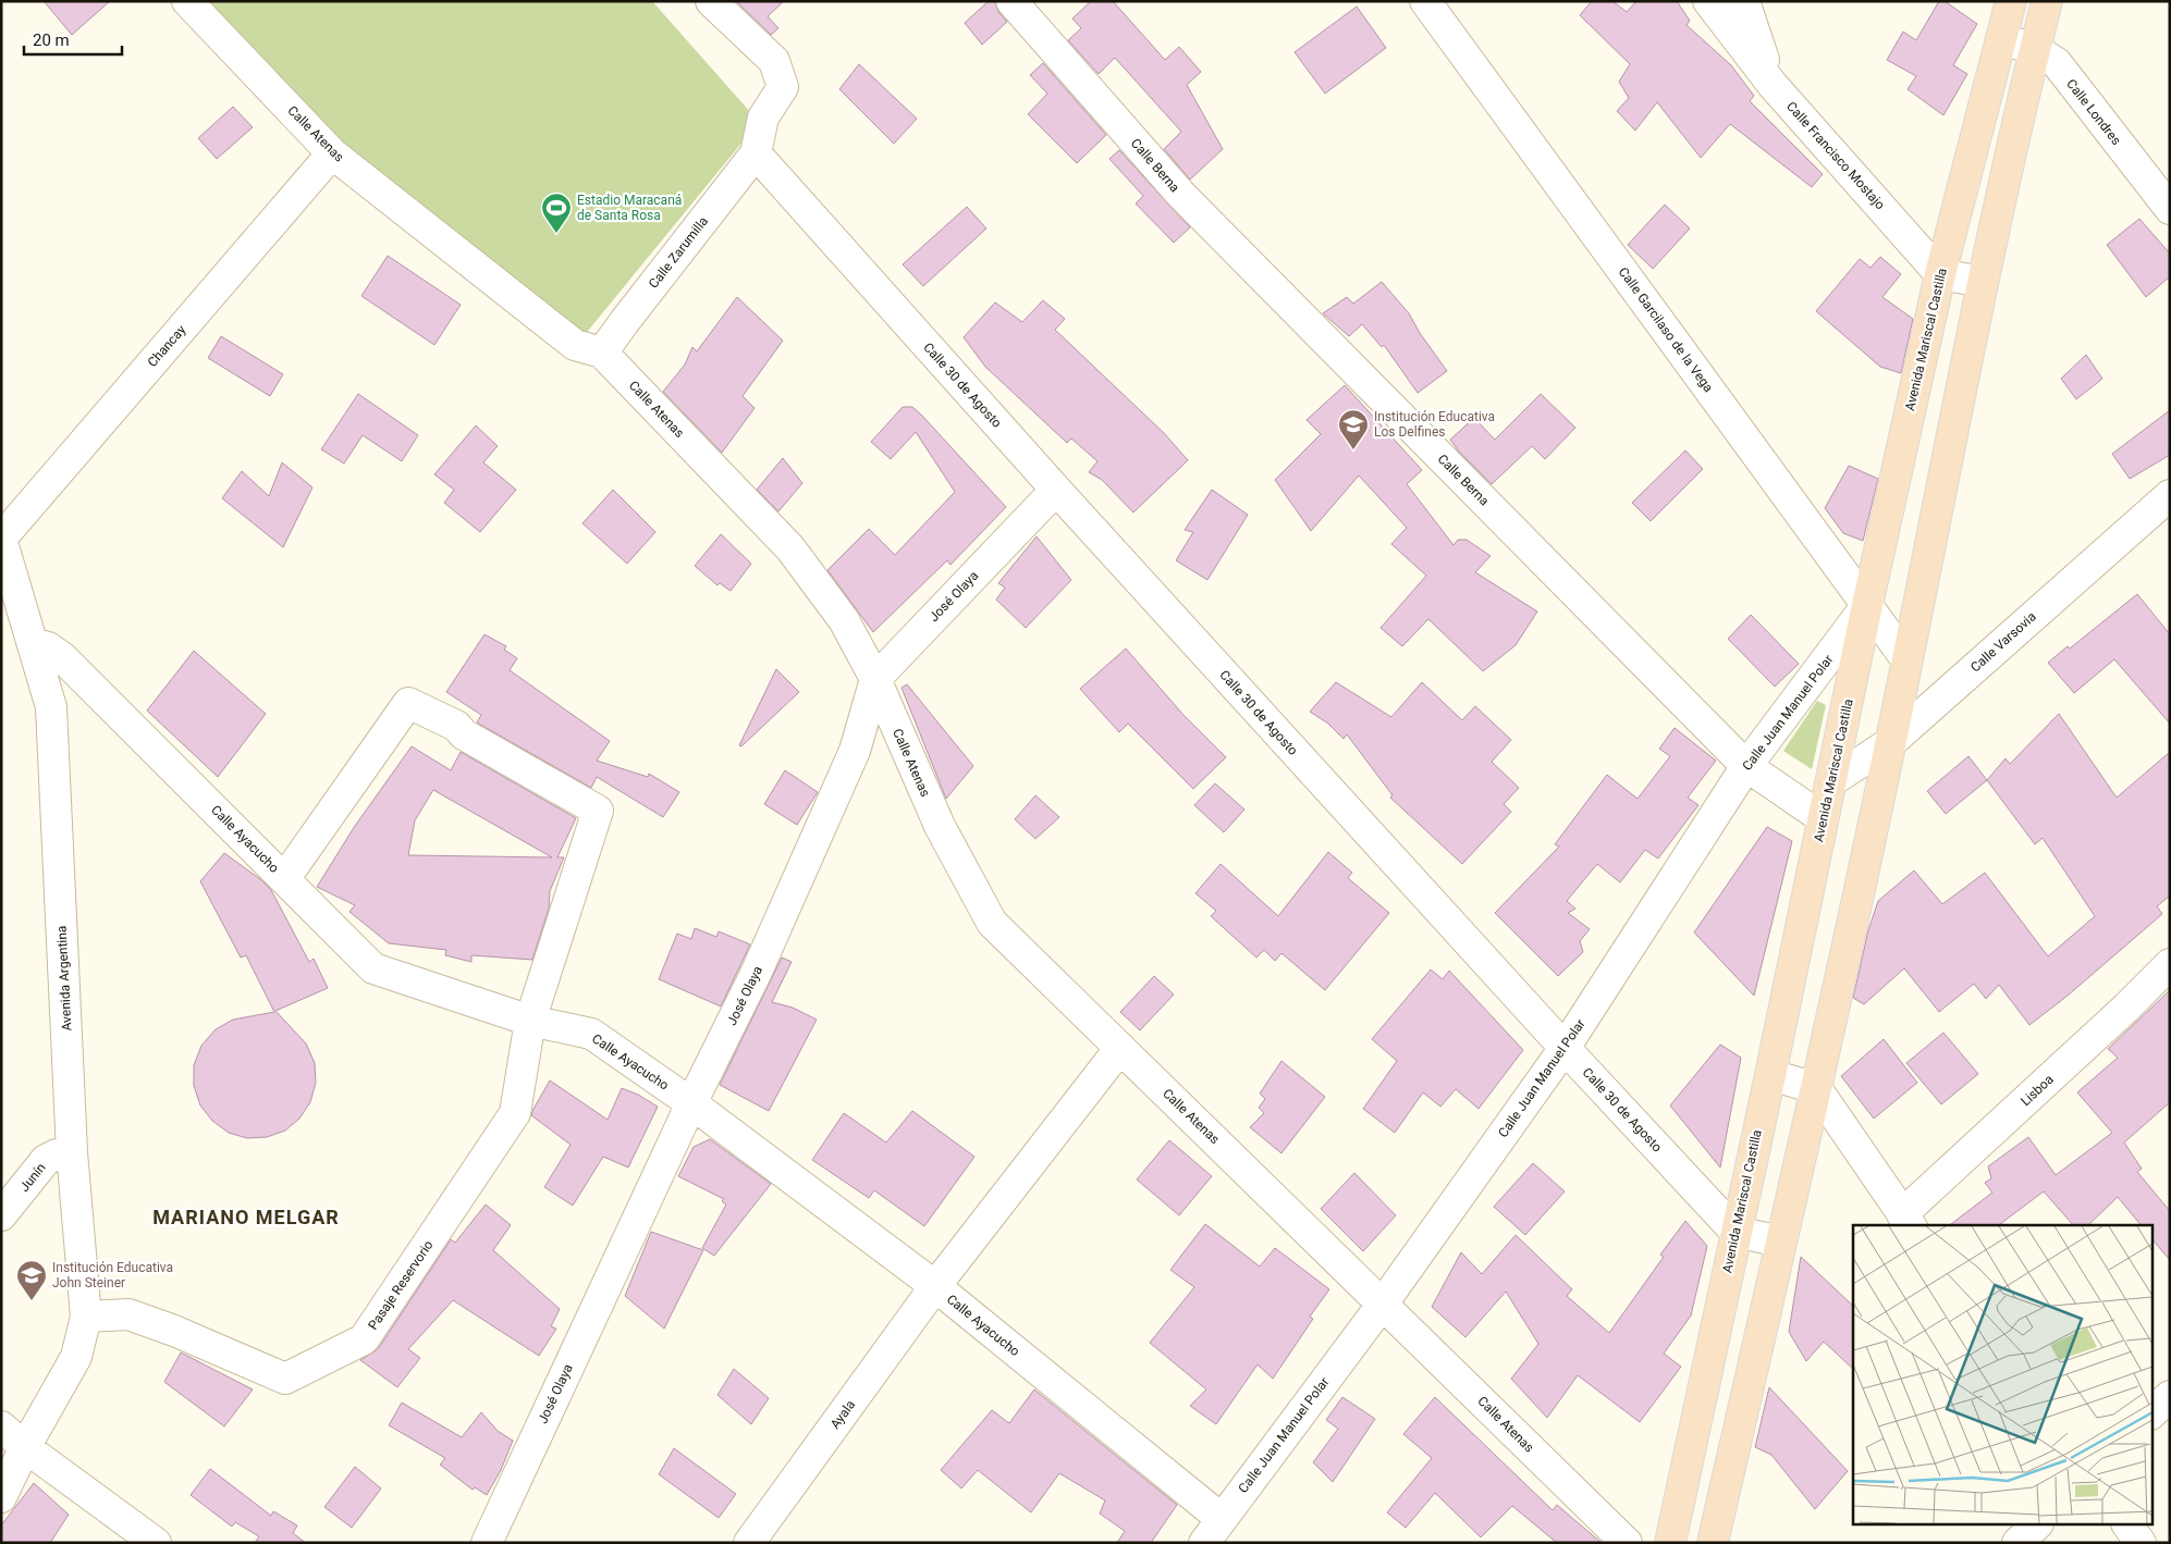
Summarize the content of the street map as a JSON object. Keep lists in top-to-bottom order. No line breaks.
{"streets":{"main road":["Avenida Mariscal Castilla"],"street":["Calle Londres","Calle Atenas","Calle Francisco Mostajo","Calle Berna","Calle Zarumilla","Calle Garcilaso de la Vega","Chancay","Calle 30 de Agosto","José Olaya","Calle Varsovia","Calle Juan Manuel Polar","Calle Ayacucho","Avenida Argentina","Lisboa","Junín","Pasaje Reservorio","Ayala"]},"crossings":[["Calle Londres","Avenida Mariscal Castilla"],["Calle Atenas","Calle Zarumilla"],["Calle Atenas","Chancay"],["Calle Atenas","José Olaya"],["Calle Atenas","Calle Juan Manuel Polar"],["Calle Atenas","Ayala"],["Calle Francisco Mostajo","Avenida Mariscal Castilla"],["Calle Berna","Avenida Mariscal Castilla"],["Calle Berna","Calle Juan Manuel Polar"],["Calle Zarumilla","Calle 30 de Agosto"],["Calle Garcilaso de la Vega","Avenida Mariscal Castilla"],["Calle Garcilaso de la Vega","Calle Juan Manuel Polar"],["Avenida Mariscal Castilla","Calle 30 de Agosto"],["Avenida Mariscal Castilla","Calle Varsovia"],["Avenida Mariscal Castilla","Calle Juan Manuel Polar"],["Chancay","Avenida Argentina"],["Calle 30 de Agosto","José Olaya"],["Calle 30 de Agosto","Calle Juan Manuel Polar"],["José Olaya","Calle Ayacucho"],["Calle Juan Manuel Polar","Calle Ayacucho"],["Calle Ayacucho","Avenida Argentina"],["Calle Ayacucho","Pasaje Reservorio"],["Calle Ayacucho","Ayala"],["Avenida Argentina","Junín"],["Avenida Argentina","Pasaje Reservorio"]],"districts":["MARIANO MELGAR"],"places":{"sports":["Estadio Maracaná de Santa Rosa"],"school or university":["Institución Educativa Los Delfines","Institución Educativa John Steiner"]},"scale_bar":"20 m"}
